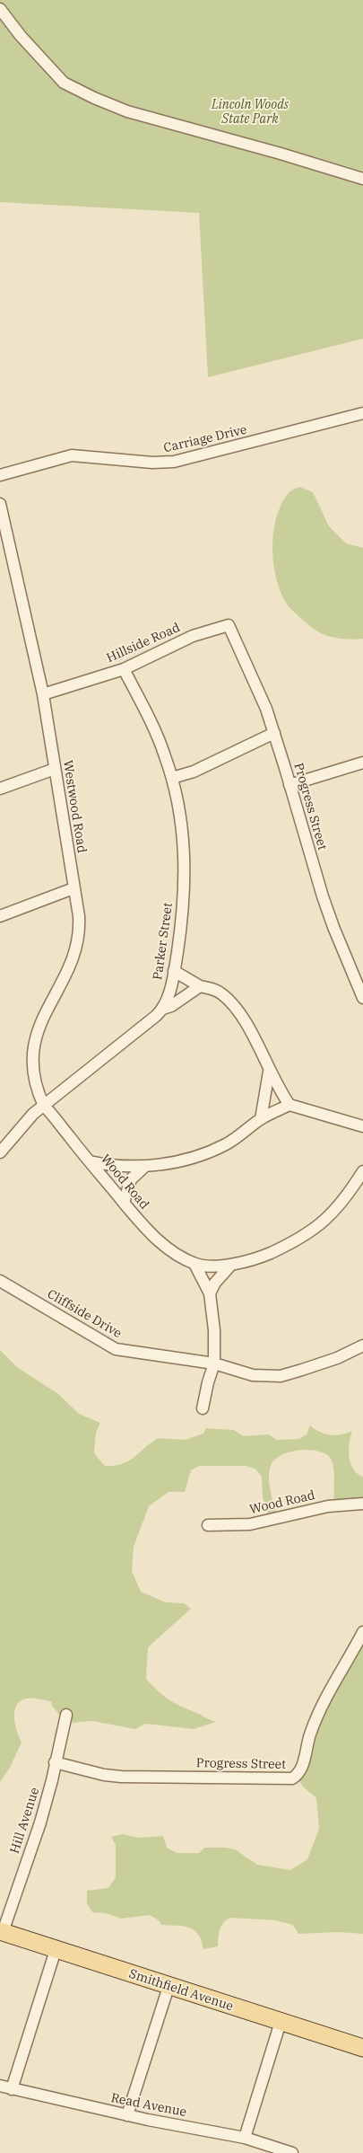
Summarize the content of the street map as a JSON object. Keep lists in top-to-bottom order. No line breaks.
{"streets":{"main road":["Smithfield Avenue"],"street":["Carriage Drive","Hillside Road","Westwood Road","Progress Street","Parker Street","Wood Road","Cliffside Drive","Hill Avenue","Read Avenue"]},"crossings":[["Hillside Road","Westwood Road"],["Hillside Road","Progress Street"],["Hillside Road","Parker Street"],["Westwood Road","Wood Road"],["Progress Street","Hill Avenue"],["Hill Avenue","Smithfield Avenue"]],"parks":["Lincoln Woods State Park"]}
